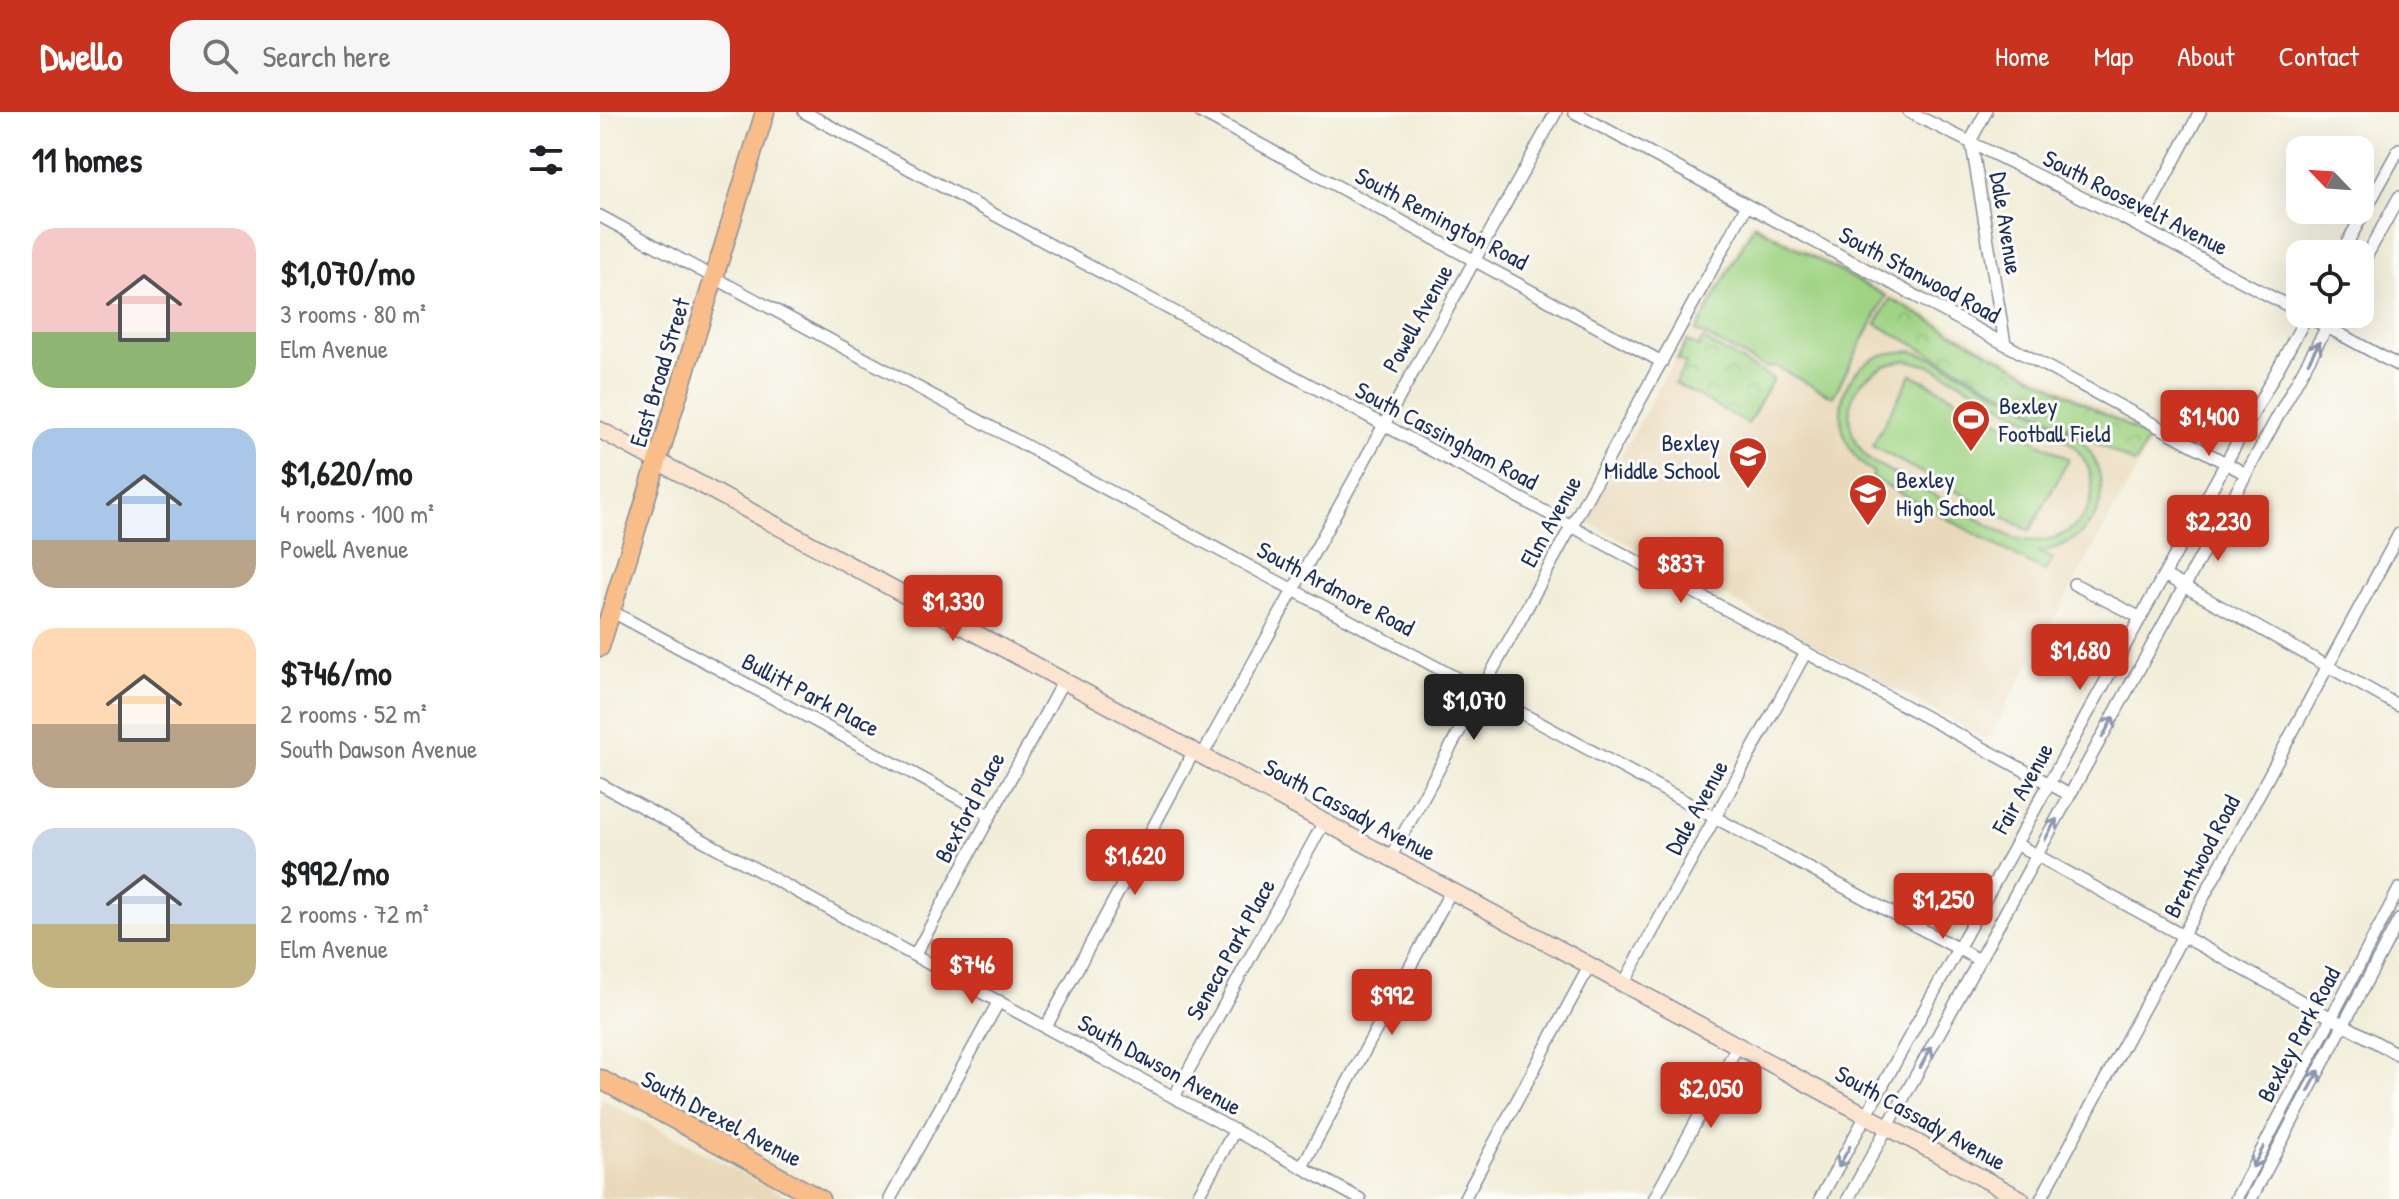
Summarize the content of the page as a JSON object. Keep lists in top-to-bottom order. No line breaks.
{"streets":{"main road":["East Broad Street","South Drexel Avenue"],"street":["South Roosevelt Avenue","South Remington Road","Dale Avenue","South Stanwood Road","Powell Avenue","South Cassingham Road","Elm Avenue","South Ardmore Road","Bullitt Park Place","Fair Avenue","Bexford Place","South Cassady Avenue","Brentwood Road","Seneca Park Place","Bexley Park Road","South Dawson Avenue"]},"crossings":[["South Roosevelt Avenue","Dale Avenue"],["South Remington Road","Powell Avenue"],["South Remington Road","Elm Avenue"],["Dale Avenue","South Stanwood Road"],["Dale Avenue","South Cassingham Road"],["Dale Avenue","South Ardmore Road"],["Dale Avenue","South Cassady Avenue"],["South Stanwood Road","Elm Avenue"],["South Stanwood Road","Fair Avenue"],["Powell Avenue","South Cassingham Road"],["Powell Avenue","South Ardmore Road"],["Powell Avenue","South Cassady Avenue"],["Powell Avenue","South Dawson Avenue"],["East Broad Street","South Ardmore Road"],["East Broad Street","Bullitt Park Place"],["East Broad Street","South Cassady Avenue"],["South Cassingham Road","Elm Avenue"],["South Cassingham Road","Fair Avenue"],["Elm Avenue","South Ardmore Road"],["Elm Avenue","South Cassady Avenue"],["South Ardmore Road","Fair Avenue"],["Bullitt Park Place","Bexford Place"],["Fair Avenue","South Cassady Avenue"],["Bexford Place","South Cassady Avenue"],["Bexford Place","South Dawson Avenue"],["South Cassady Avenue","Seneca Park Place"],["Seneca Park Place","South Dawson Avenue"]],"places":{"sports":["Bexley Football Field"],"school or university":["Bexley Middle School","Bexley High School"]},"north":"top left","page":{"header":"Dwello","search":"Search here","nav":["Home","Map","About","Contact"],"heading":"11 homes","list":[{"name":"$1,070/mo","note":"3 rooms · 80 m² · Elm Avenue"},{"name":"$1,620/mo","note":"4 rooms · 100 m² · Powell Avenue"},{"name":"$746/mo","note":"2 rooms · 52 m² · South Dawson Avenue"},{"name":"$992/mo","note":"2 rooms · 72 m² · Elm Avenue"}],"price":["$1,400","$2,230","$837","$1,330","$1,680","$1,070","$1,620","$1,250","$746","$992","$2,050"]}}
